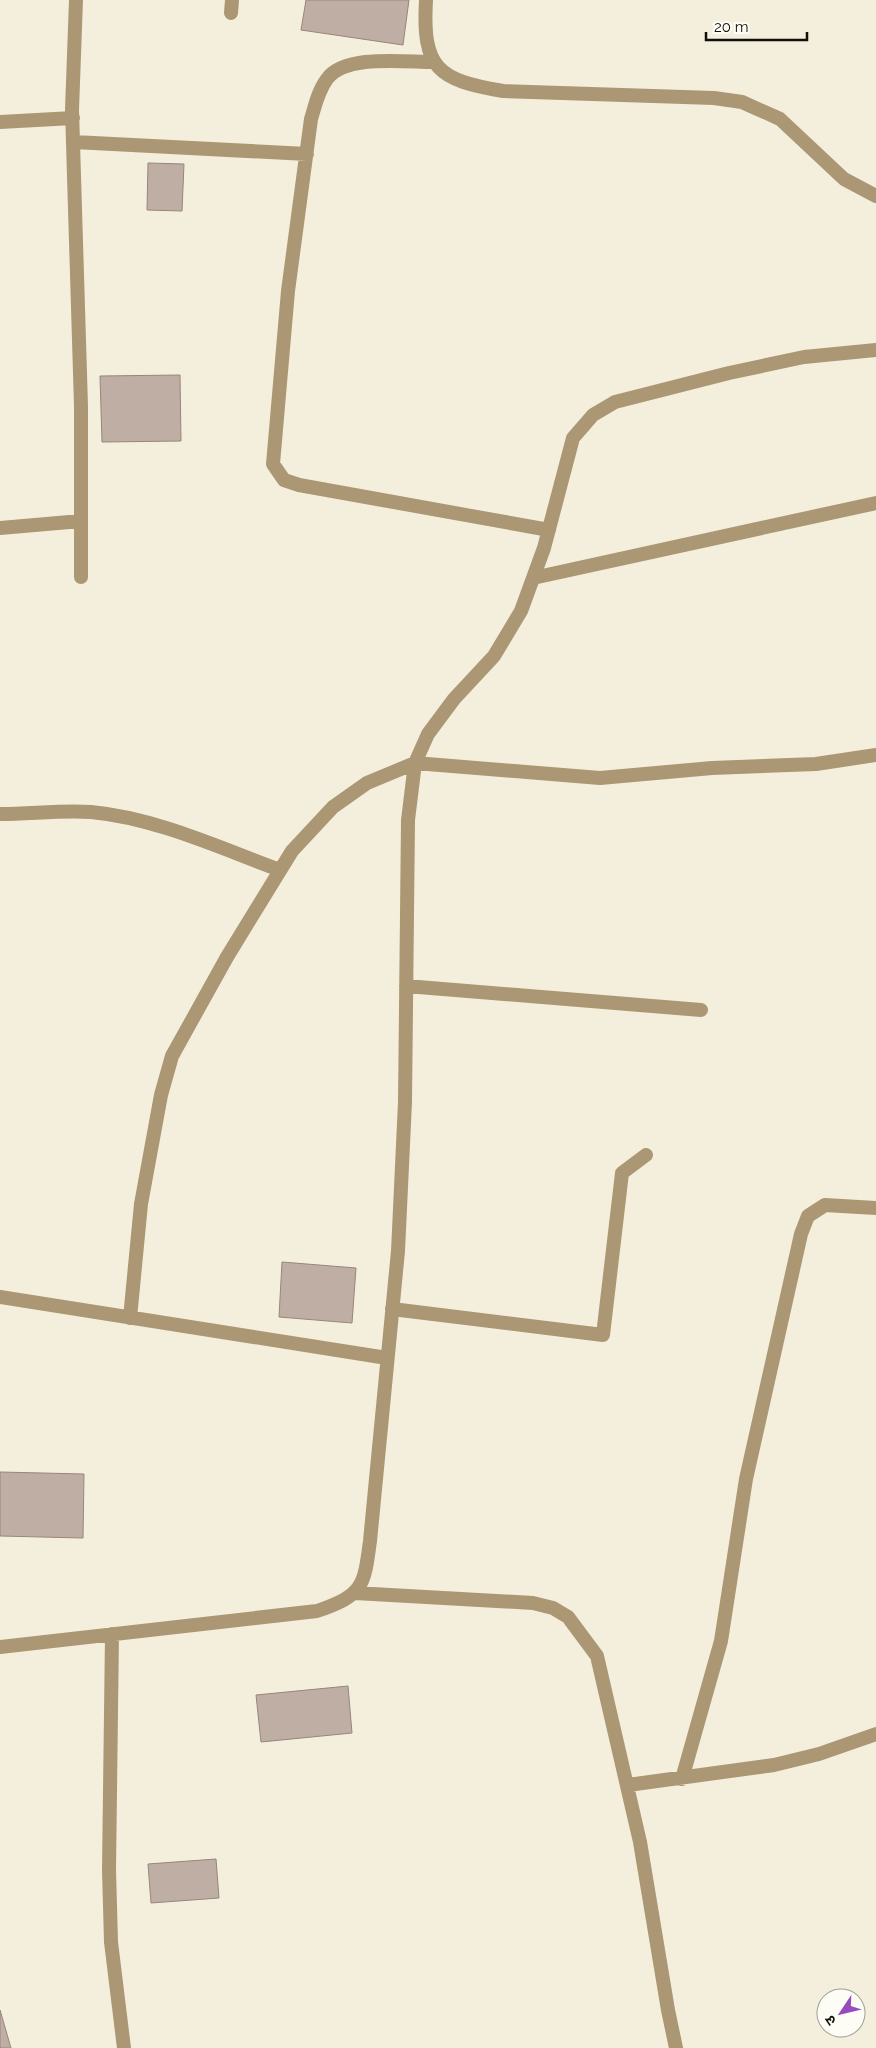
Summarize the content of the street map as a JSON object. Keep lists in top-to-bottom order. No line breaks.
{"scale_bar":"20 m","north":"bottom left"}
